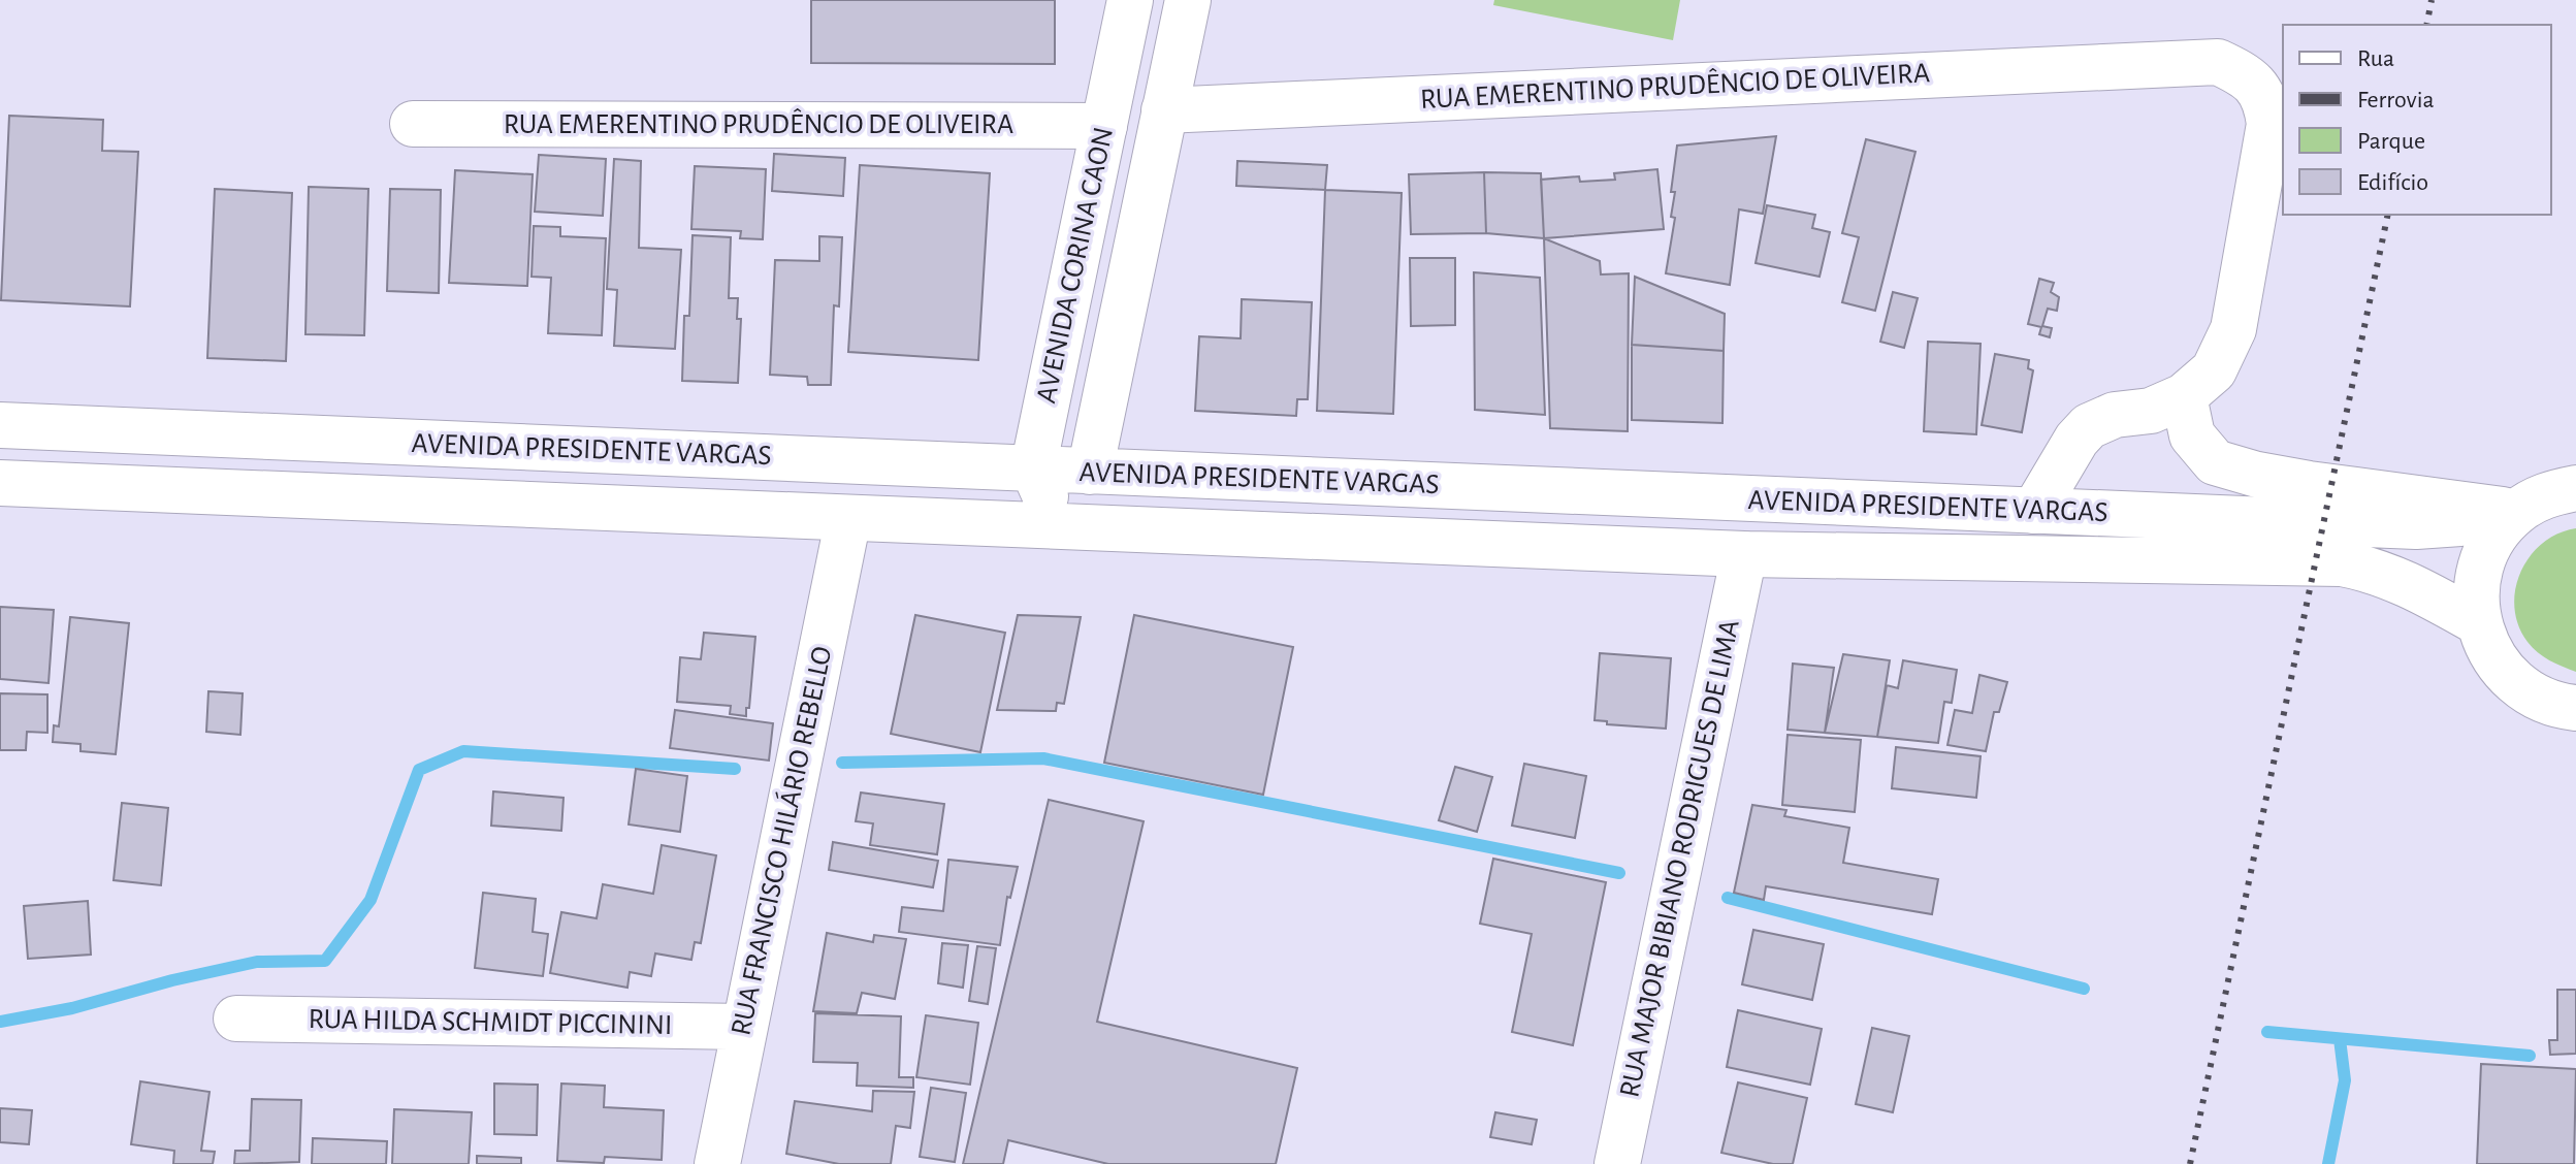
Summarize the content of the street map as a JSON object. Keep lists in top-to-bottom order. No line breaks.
{"streets":{"main road":["RUA EMERENTINO PRUDÊNCIO DE OLIVEIRA","AVENIDA CORINA CAON","AVENIDA PRESIDENTE VARGAS","RUA FRANCISCO HILÁRIO REBELLO","RUA MAJOR BIBIANO RODRIGUES DE LIMA","RUA HILDA SCHMIDT PICCININI"]},"crossings":[["RUA EMERENTINO PRUDÊNCIO DE OLIVEIRA","AVENIDA CORINA CAON"],["AVENIDA CORINA CAON","AVENIDA PRESIDENTE VARGAS"],["AVENIDA PRESIDENTE VARGAS","RUA FRANCISCO HILÁRIO REBELLO"],["AVENIDA PRESIDENTE VARGAS","RUA MAJOR BIBIANO RODRIGUES DE LIMA"],["RUA FRANCISCO HILÁRIO REBELLO","RUA HILDA SCHMIDT PICCININI"]],"legend":["Rua","Ferrovia","Parque","Edifício"]}
